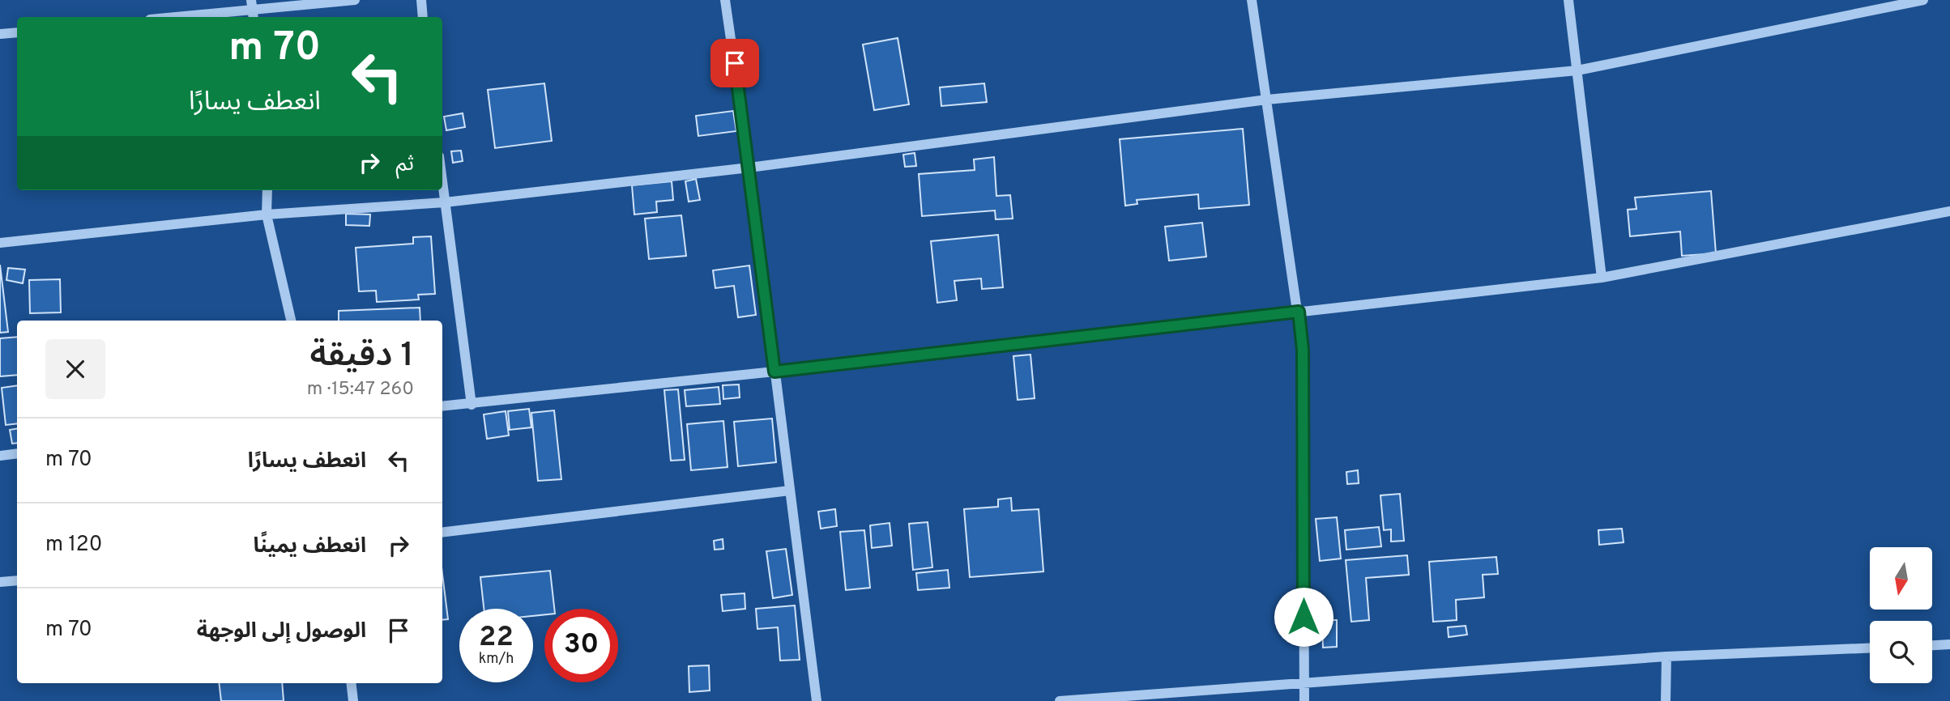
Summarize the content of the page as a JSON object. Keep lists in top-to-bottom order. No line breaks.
{"north":"bottom","page":{"turn":["70 m","انعطف يسارًا"],"then":"ثم","heading":["1 دقيقة","260 m · 15:47"],"list":[{"name":"انعطف يسارًا","value":"70 m"},{"name":"انعطف يمينًا","value":"120 m"},{"name":"الوصول إلى الوجهة","value":"70 m"}],"speed":"22 km/h","limit":"30"}}
